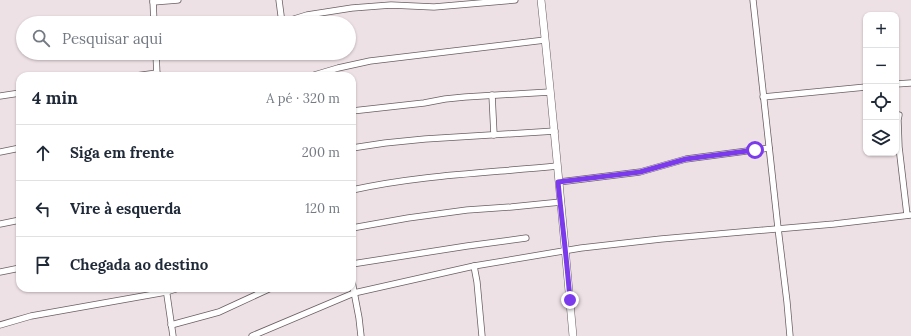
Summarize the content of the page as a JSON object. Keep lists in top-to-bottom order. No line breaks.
{"page":{"map_buttons":["+","−"],"search":"Pesquisar aqui","heading":["4 min","A pé · 320 m"],"list":[["Siga em frente","200 m"],["Vire à esquerda","120 m"],"Chegada ao destino"]}}
